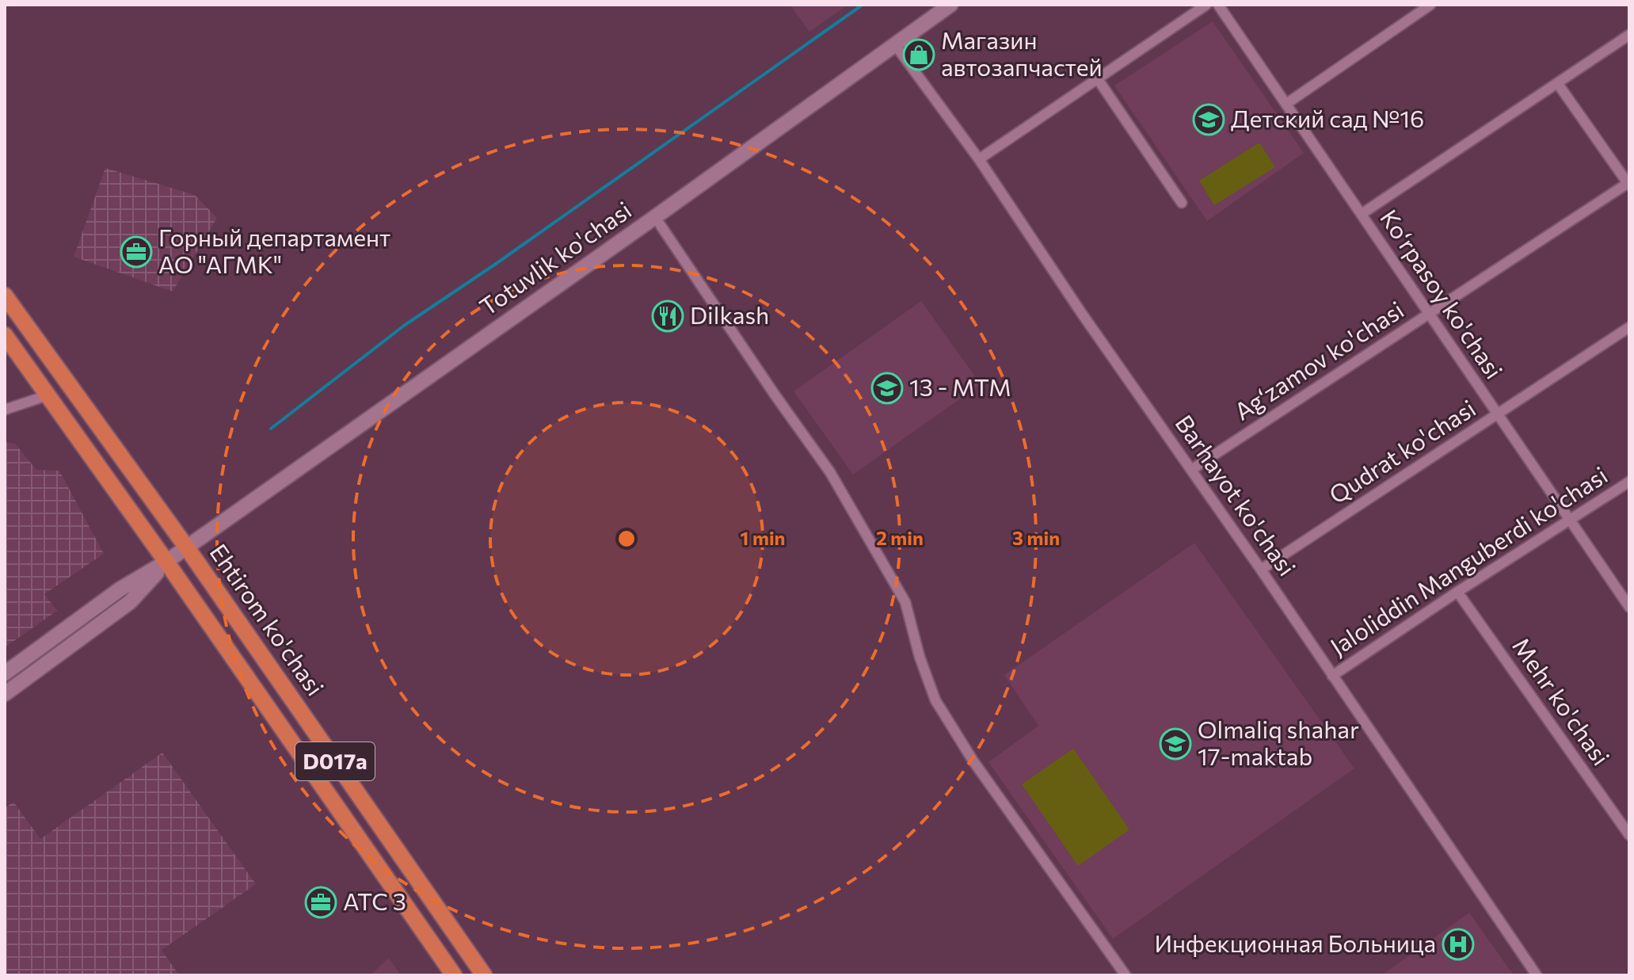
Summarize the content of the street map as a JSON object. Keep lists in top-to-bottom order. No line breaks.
{"streets":{"main road":["Totuvlik ko'chasi","Ehtirom ko'chasi","D017a"],"street":["Ko‘rpasoy ko'chasi","Ag‘zamov ko'chasi","Qudrat ko'chasi","Barhayot ko'chasi","Jaloliddin Manguberdi ko'chasi","Mehr ko'chasi"]},"crossings":[["Totuvlik ko'chasi","Barhayot ko'chasi"],["Totuvlik ko'chasi","Ehtirom ko'chasi"],["Ko‘rpasoy ko'chasi","Ag‘zamov ko'chasi"],["Ko‘rpasoy ko'chasi","Qudrat ko'chasi"],["Ko‘rpasoy ko'chasi","Jaloliddin Manguberdi ko'chasi"],["Ag‘zamov ko'chasi","Barhayot ko'chasi"],["Qudrat ko'chasi","Barhayot ko'chasi"],["Barhayot ko'chasi","Jaloliddin Manguberdi ko'chasi"],["Jaloliddin Manguberdi ko'chasi","Mehr ko'chasi"]],"places":{"shop":["Магазин автозапчастей"],"school or university":["Детский сад №16","13 - MTM","Olmaliq shahar 17-maktab"],"office":["Горный департамент АО \"АГМК\"","АТС 3"],"restaurant":["Dilkash"],"hospital":["Инфекционная Больница"]},"rings":["1 min","2 min","3 min"]}
